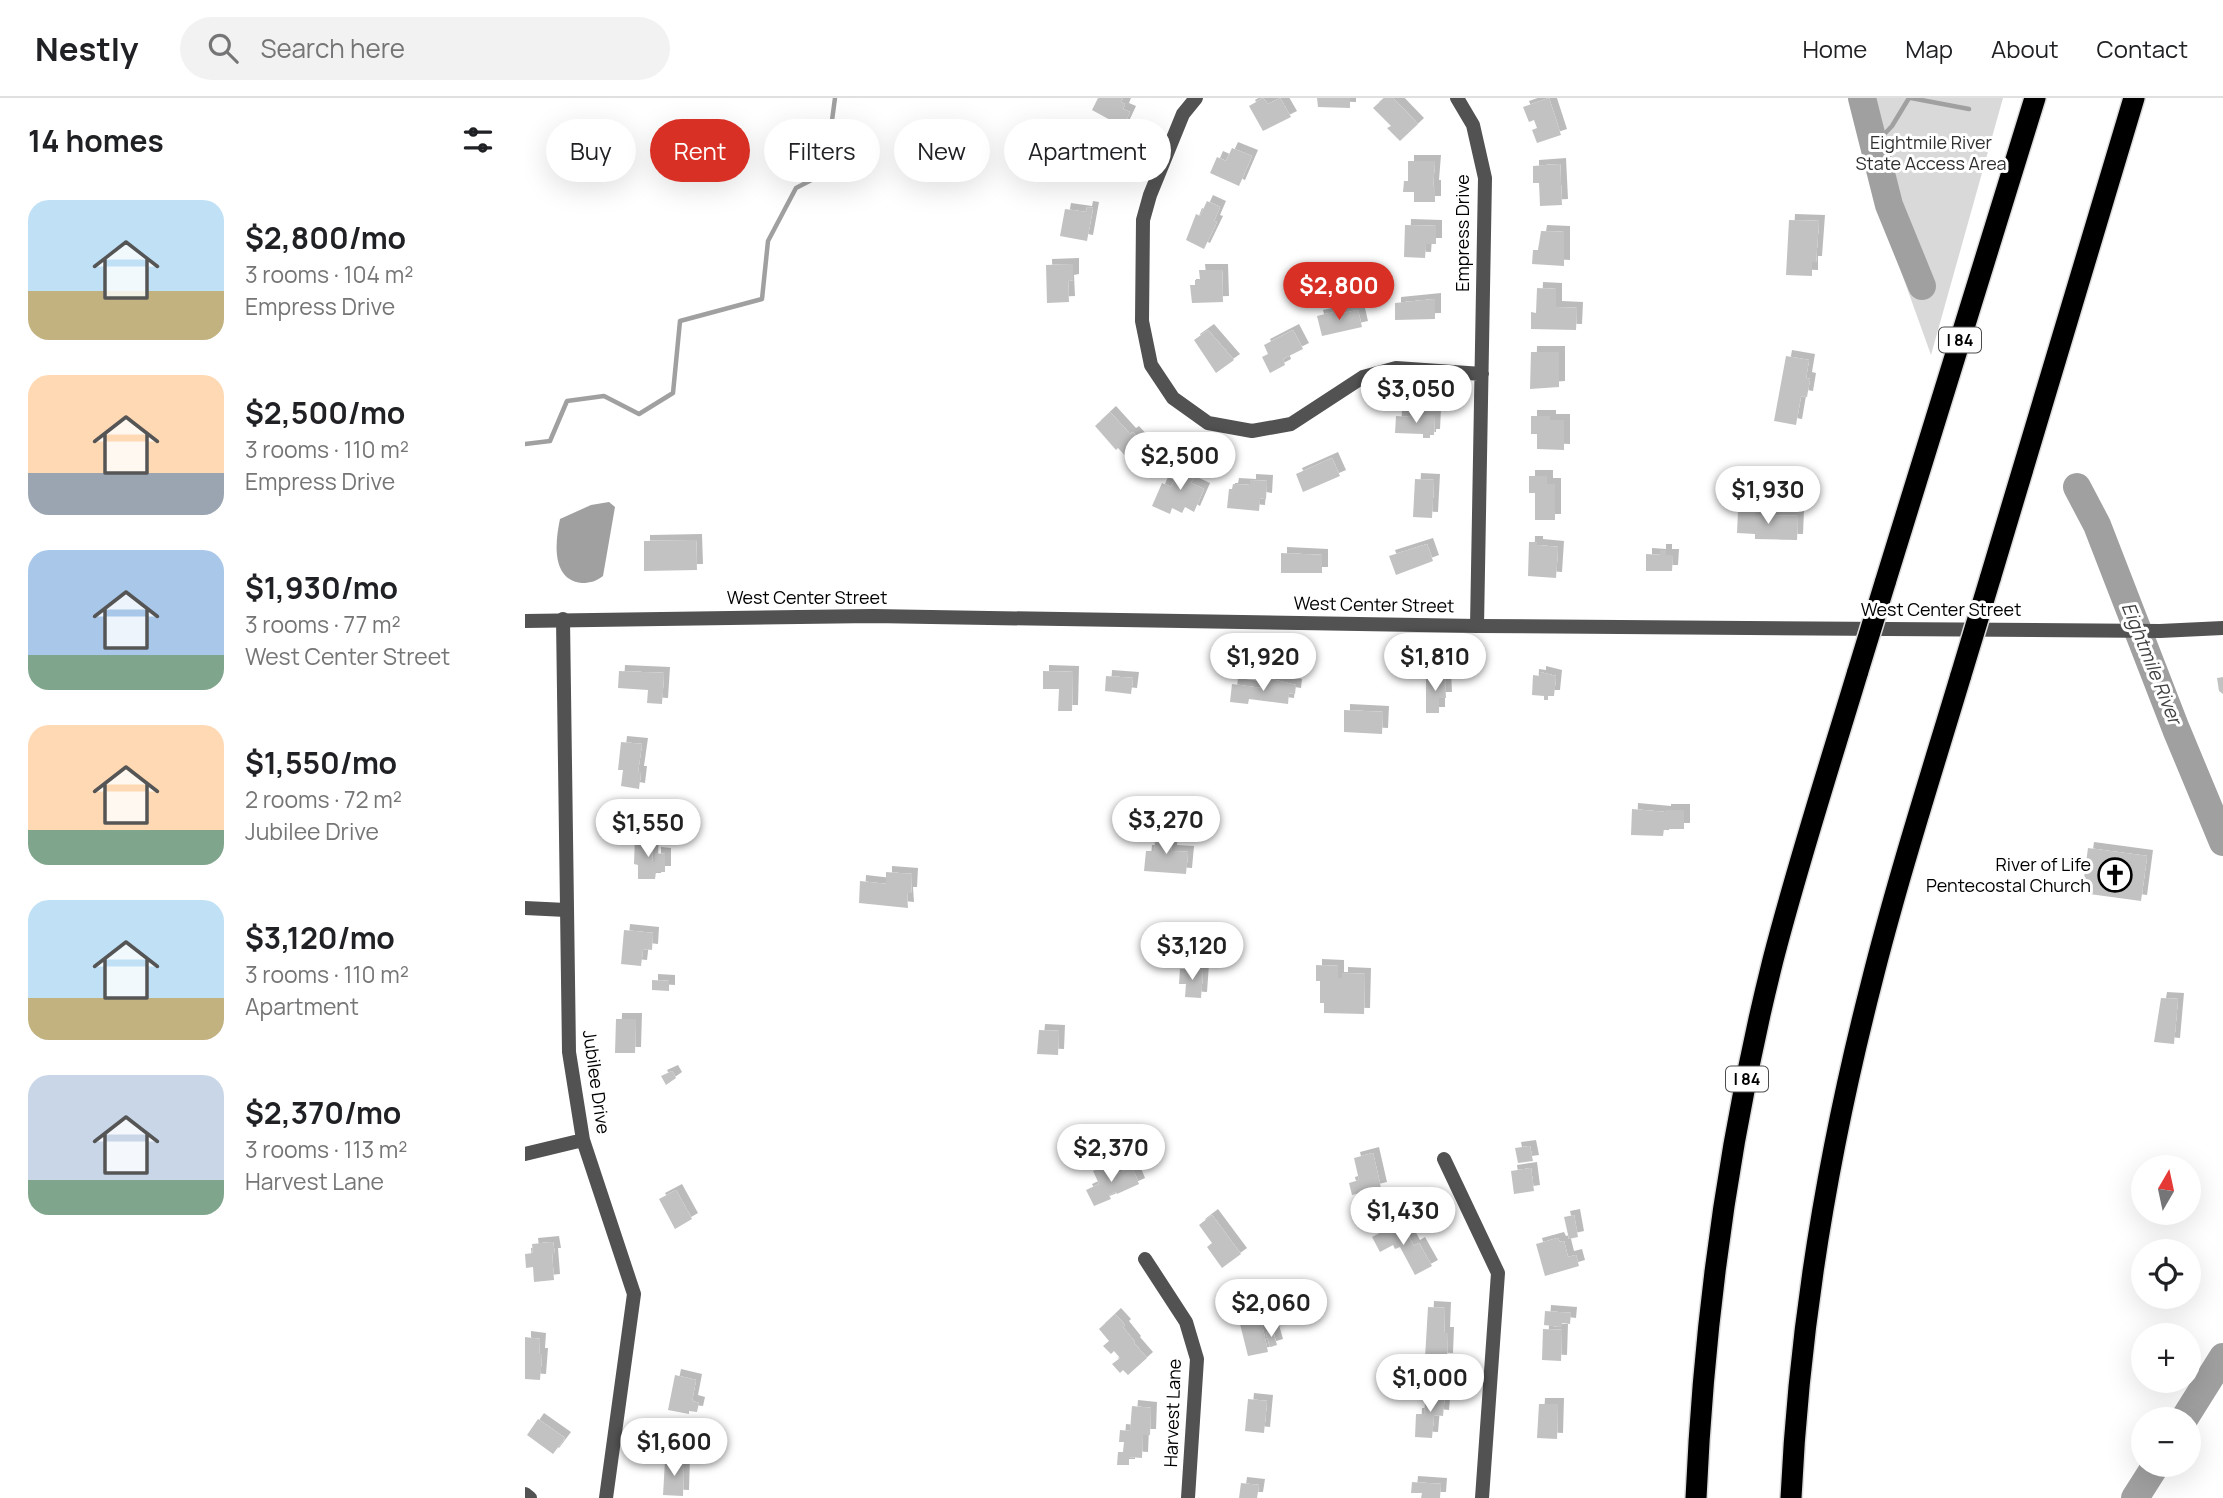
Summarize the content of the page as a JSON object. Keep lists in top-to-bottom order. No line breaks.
{"streets":{"highway":["I 84"],"street":["Empress Drive","West Center Street","Jubilee Drive","Harvest Lane"]},"crossings":[["Empress Drive","West Center Street"],["West Center Street","Jubilee Drive"]],"water":["Eightmile River"],"parks":["Eightmile River State Access Area"],"places":{"church":["River of Life Pentecostal Church"]},"north":"top","page":{"header":"Nestly","search":"Search here","nav":["Home","Map","About","Contact"],"heading":"14 homes","chip":["Buy","Rent","Filters","New","Apartment"],"list":[{"name":"$2,800/mo","note":"3 rooms · 104 m² · Empress Drive"},{"name":"$2,500/mo","note":"3 rooms · 110 m² · Empress Drive"},{"name":"$1,930/mo","note":"3 rooms · 77 m² · West Center Street"},{"name":"$1,550/mo","note":"2 rooms · 72 m² · Jubilee Drive"},{"name":"$3,120/mo","note":"3 rooms · 110 m² · Apartment"},{"name":"$2,370/mo","note":"3 rooms · 113 m² · Harvest Lane"}],"price":["$2,800","$3,050","$2,500","$1,930","$1,920","$1,810","$3,270","$1,550","$3,120","$2,370","$1,430","$2,060","$1,000","$1,600"],"map_buttons":["+","−"]}}
